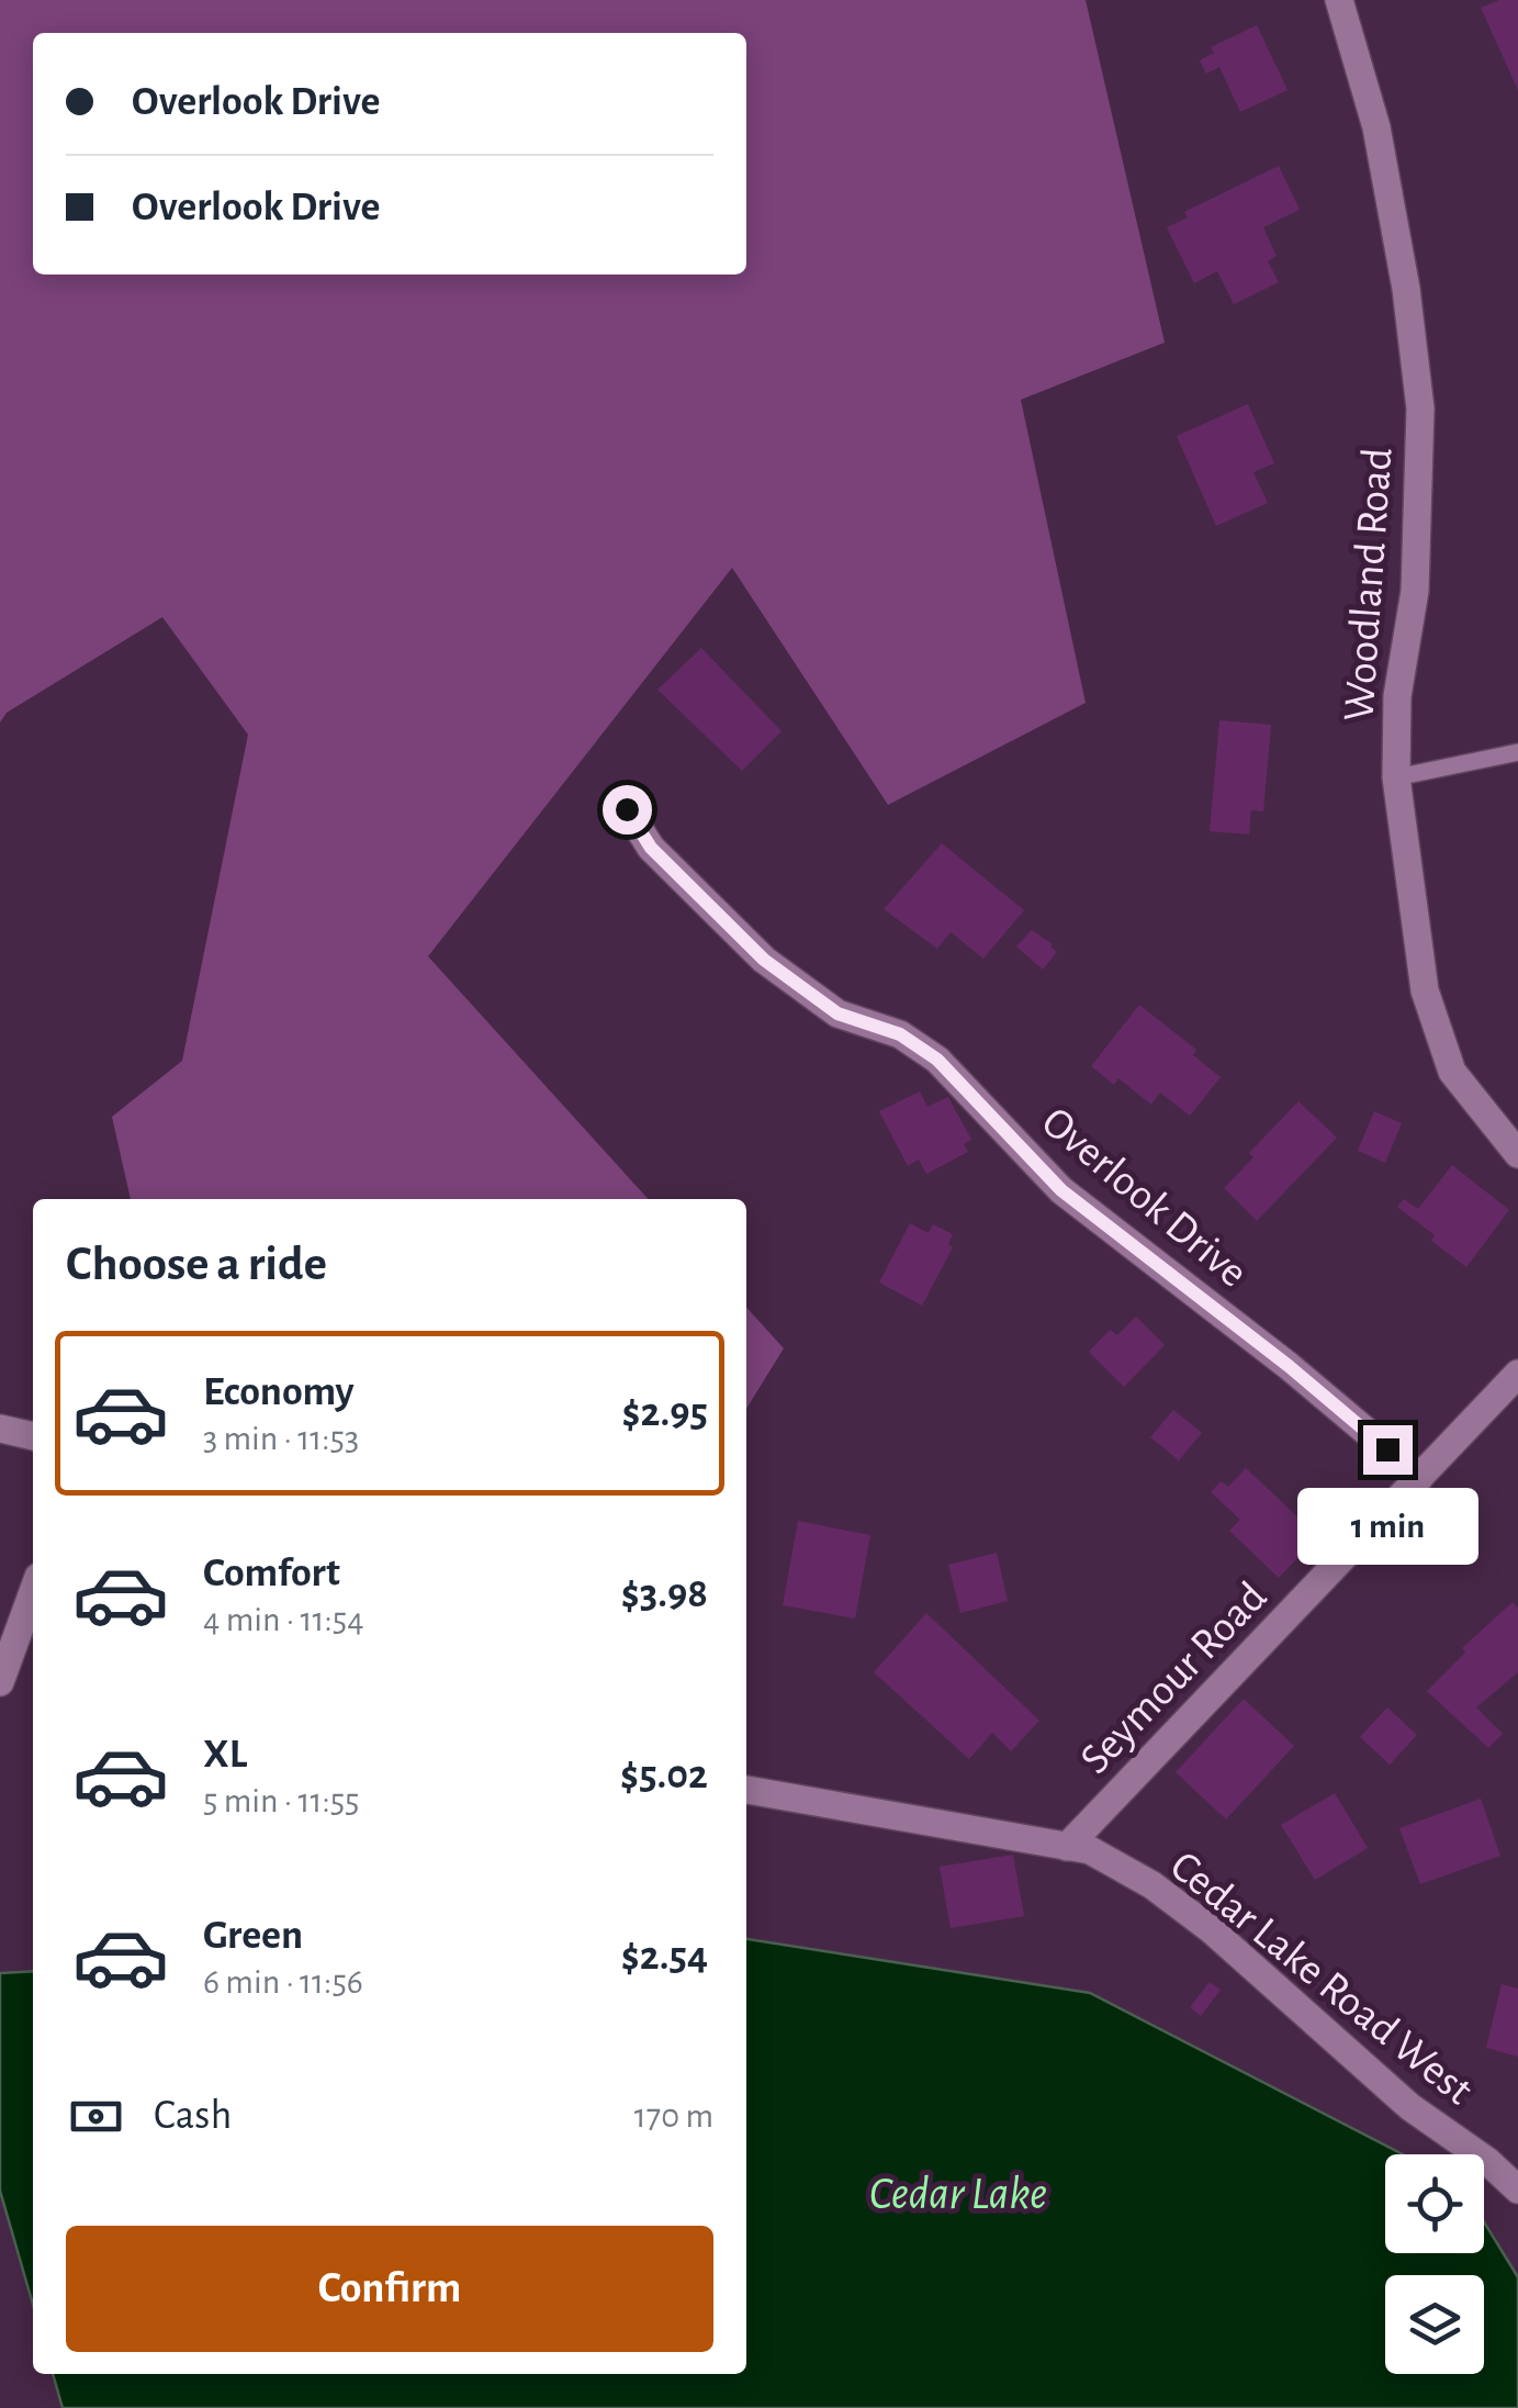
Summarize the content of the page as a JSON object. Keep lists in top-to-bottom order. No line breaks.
{"streets":{"street":["Woodland Road","Overlook Drive","Seymour Road","Cedar Lake Road West"]},"crossings":[["Overlook Drive","Seymour Road"],["Seymour Road","Cedar Lake Road West"]],"water":["Cedar Lake"],"page":{"banner":["Overlook Drive","Overlook Drive"],"heading":"Choose a ride","list":[{"name":"Economy","note":"3 min · 11:53","value":"$2.95"},{"name":"Comfort","note":"4 min · 11:54","value":"$3.98"},{"name":"XL","note":"5 min · 11:55","value":"$5.02"},{"name":"Green","note":"6 min · 11:56","value":"$2.54"}],"bubble":"1 min","pay":["Cash","170 m"],"buttons":"Confirm"}}
